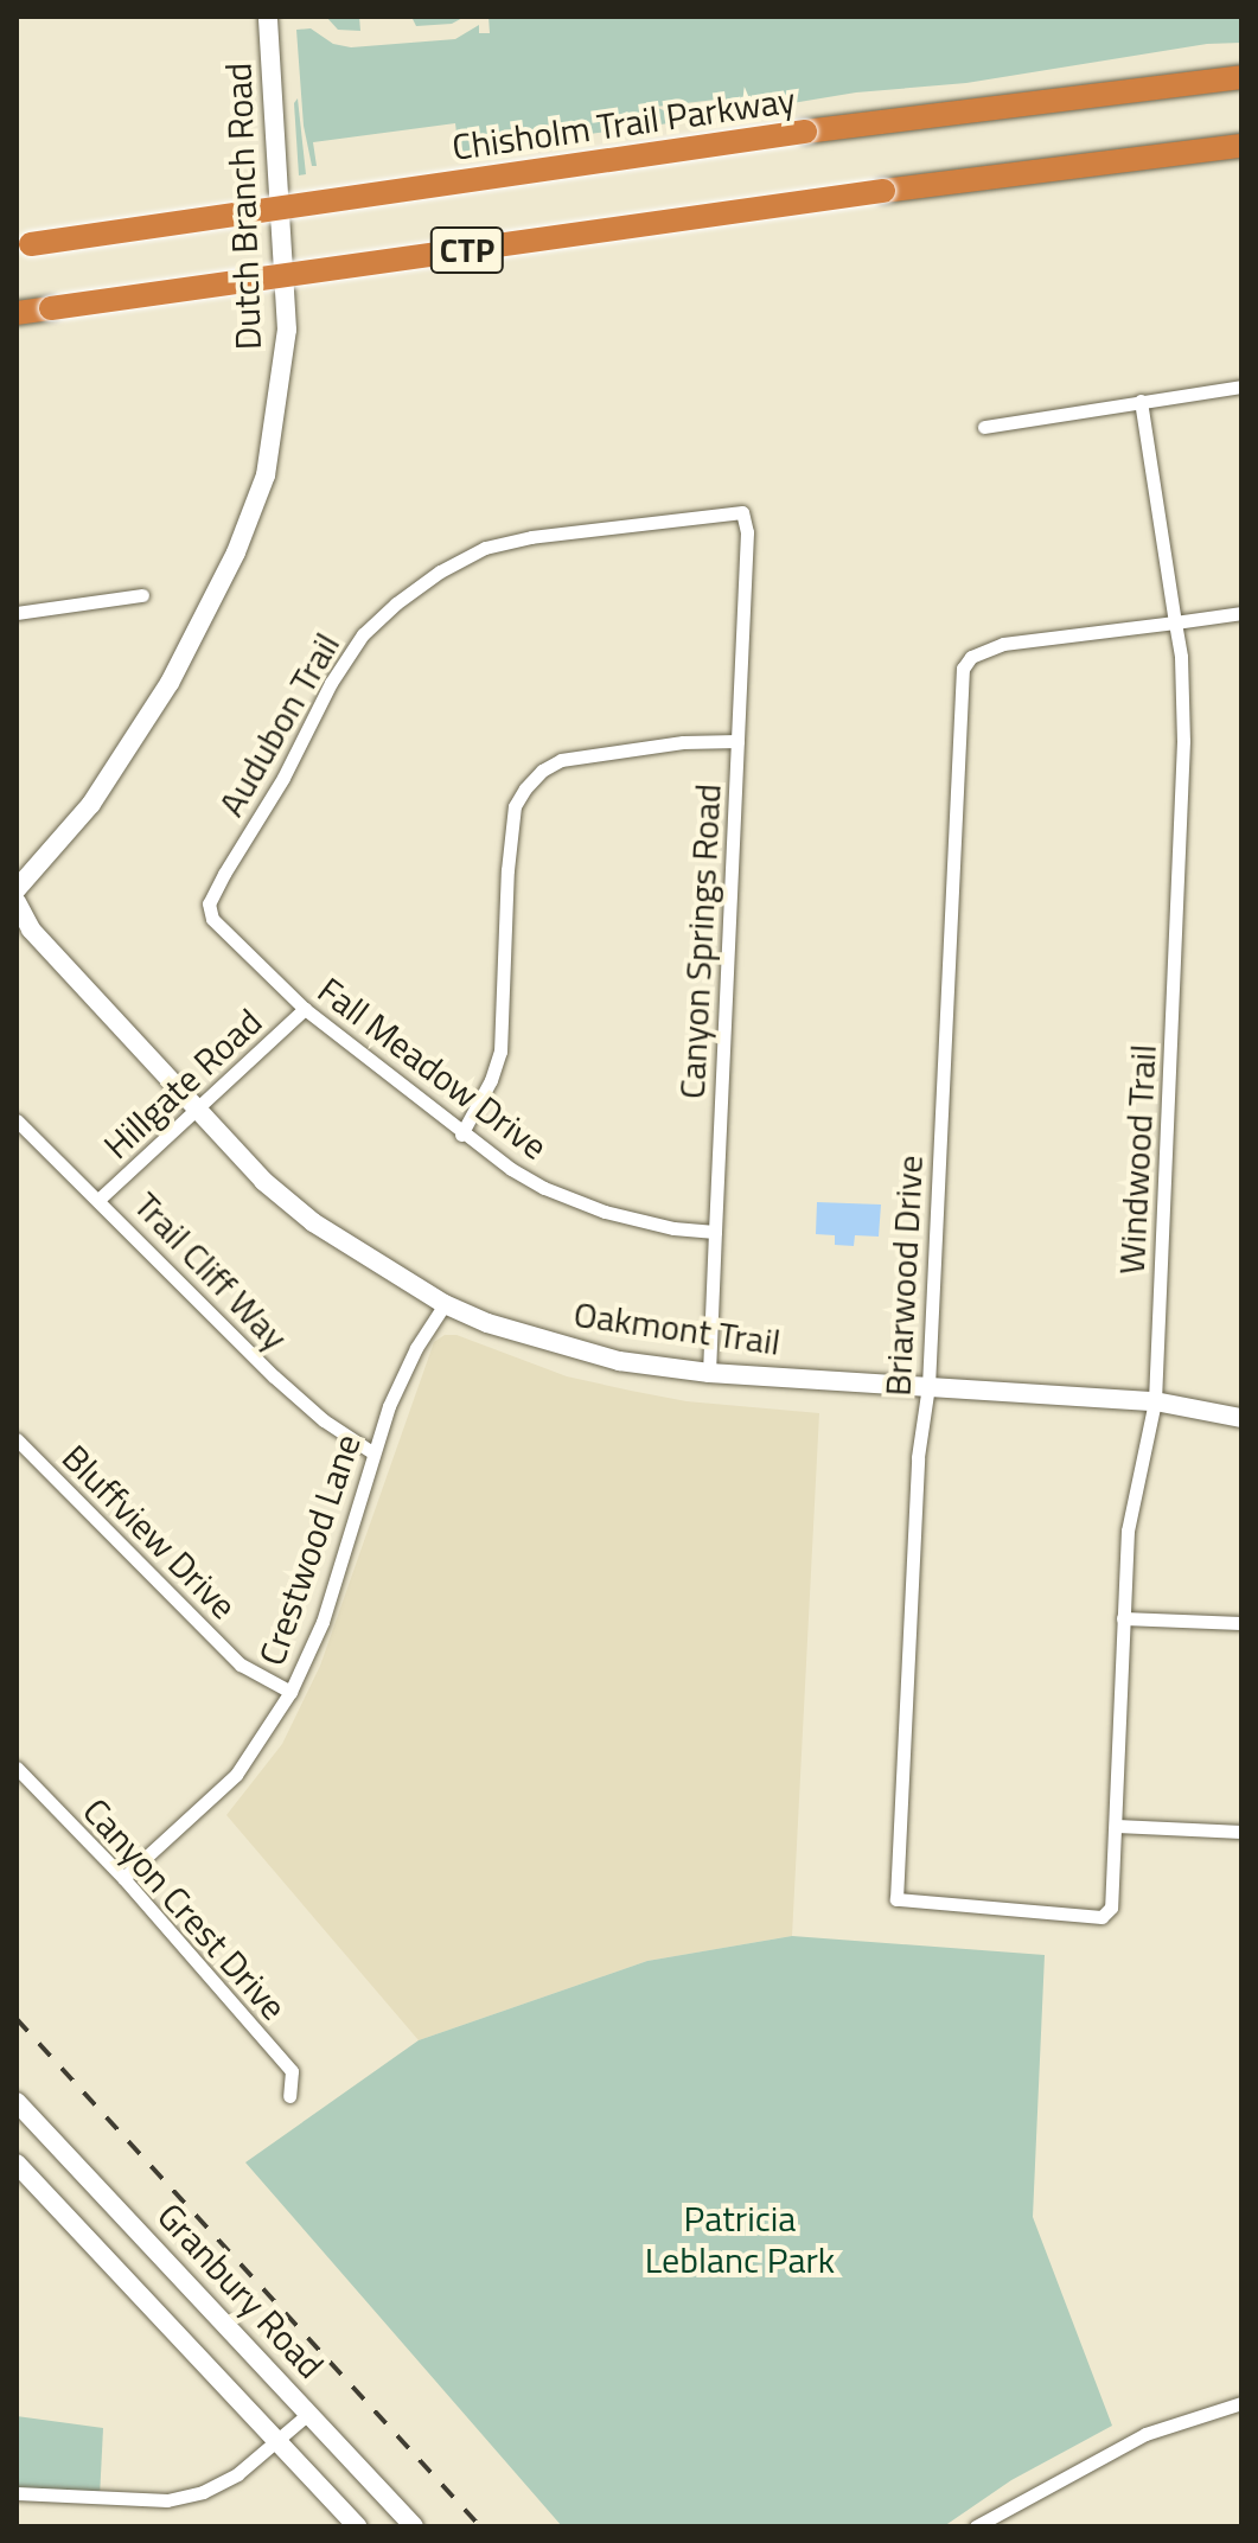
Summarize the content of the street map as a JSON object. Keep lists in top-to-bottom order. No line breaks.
{"streets":{"highway":["Chisholm Trail Parkway","CTP"],"street":["Dutch Branch Road","Audubon Trail","Canyon Springs Road","Fall Meadow Drive","Hillgate Road","Windwood Trail","Trail Cliff Way","Briarwood Drive","Oakmont Trail","Bluffview Drive","Crestwood Lane","Canyon Crest Drive","Granbury Road"]},"crossings":[["Audubon Trail","Canyon Springs Road"],["Audubon Trail","Fall Meadow Drive"],["Canyon Springs Road","Fall Meadow Drive"],["Canyon Springs Road","Oakmont Trail"],["Fall Meadow Drive","Hillgate Road"],["Hillgate Road","Trail Cliff Way"],["Hillgate Road","Oakmont Trail"],["Windwood Trail","Briarwood Drive"],["Windwood Trail","Oakmont Trail"],["Trail Cliff Way","Crestwood Lane"],["Briarwood Drive","Oakmont Trail"],["Oakmont Trail","Crestwood Lane"],["Bluffview Drive","Crestwood Lane"],["Crestwood Lane","Canyon Crest Drive"]],"parks":["Patricia Leblanc Park"]}
